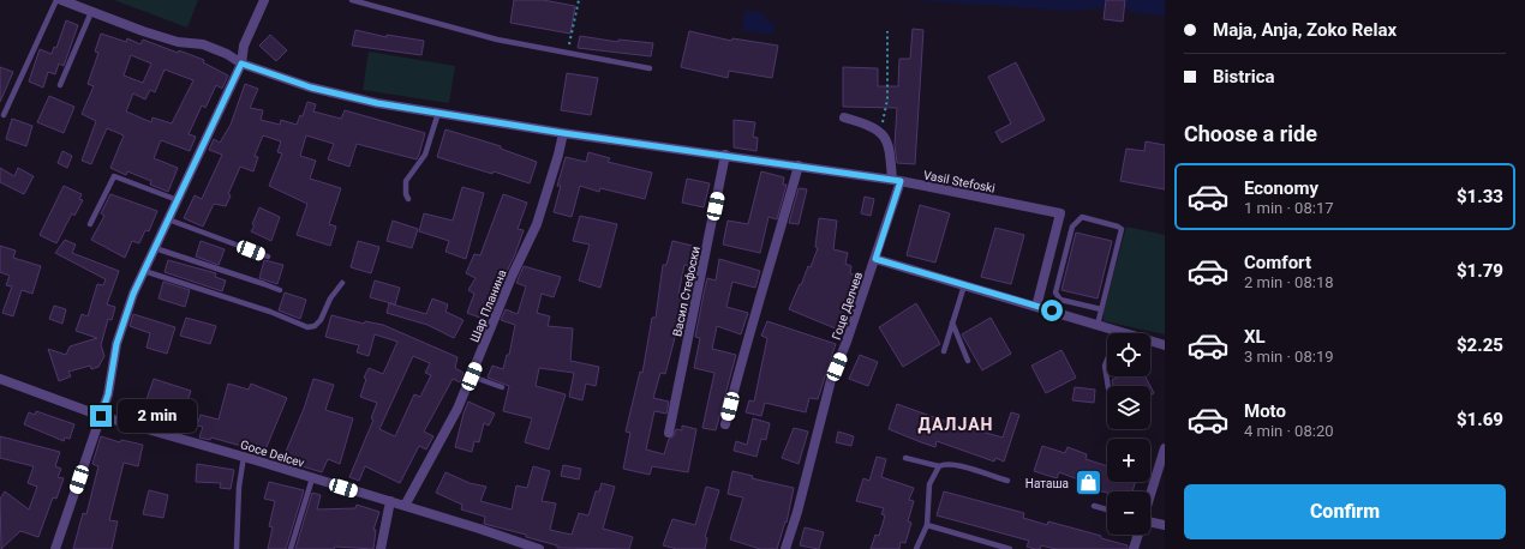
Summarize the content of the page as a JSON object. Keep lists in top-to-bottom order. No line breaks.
{"streets":{"street":["Vasil Stefoski","Васил Стефоски","Шар Планина","Гоце Делчев","Goce Delcev"]},"crossings":[["Vasil Stefoski","Васил Стефоски"],["Vasil Stefoski","Шар Планина"],["Vasil Stefoski","Гоце Делчев"],["Шар Планина","Goce Delcev"]],"districts":["ДАЛЈАН"],"places":{"shop":["Наташа"]},"page":{"banner":["Maja, Anja, Zoko Relax","Bistrica"],"heading":"Choose a ride","list":[{"name":"Economy","note":"1 min · 08:17","value":"$1.33"},{"name":"Comfort","note":"2 min · 08:18","value":"$1.79"},{"name":"XL","note":"3 min · 08:19","value":"$2.25"},{"name":"Moto","note":"4 min · 08:20","value":"$1.69"}],"map_buttons":["+","−"],"bubble":"2 min","buttons":"Confirm"}}
